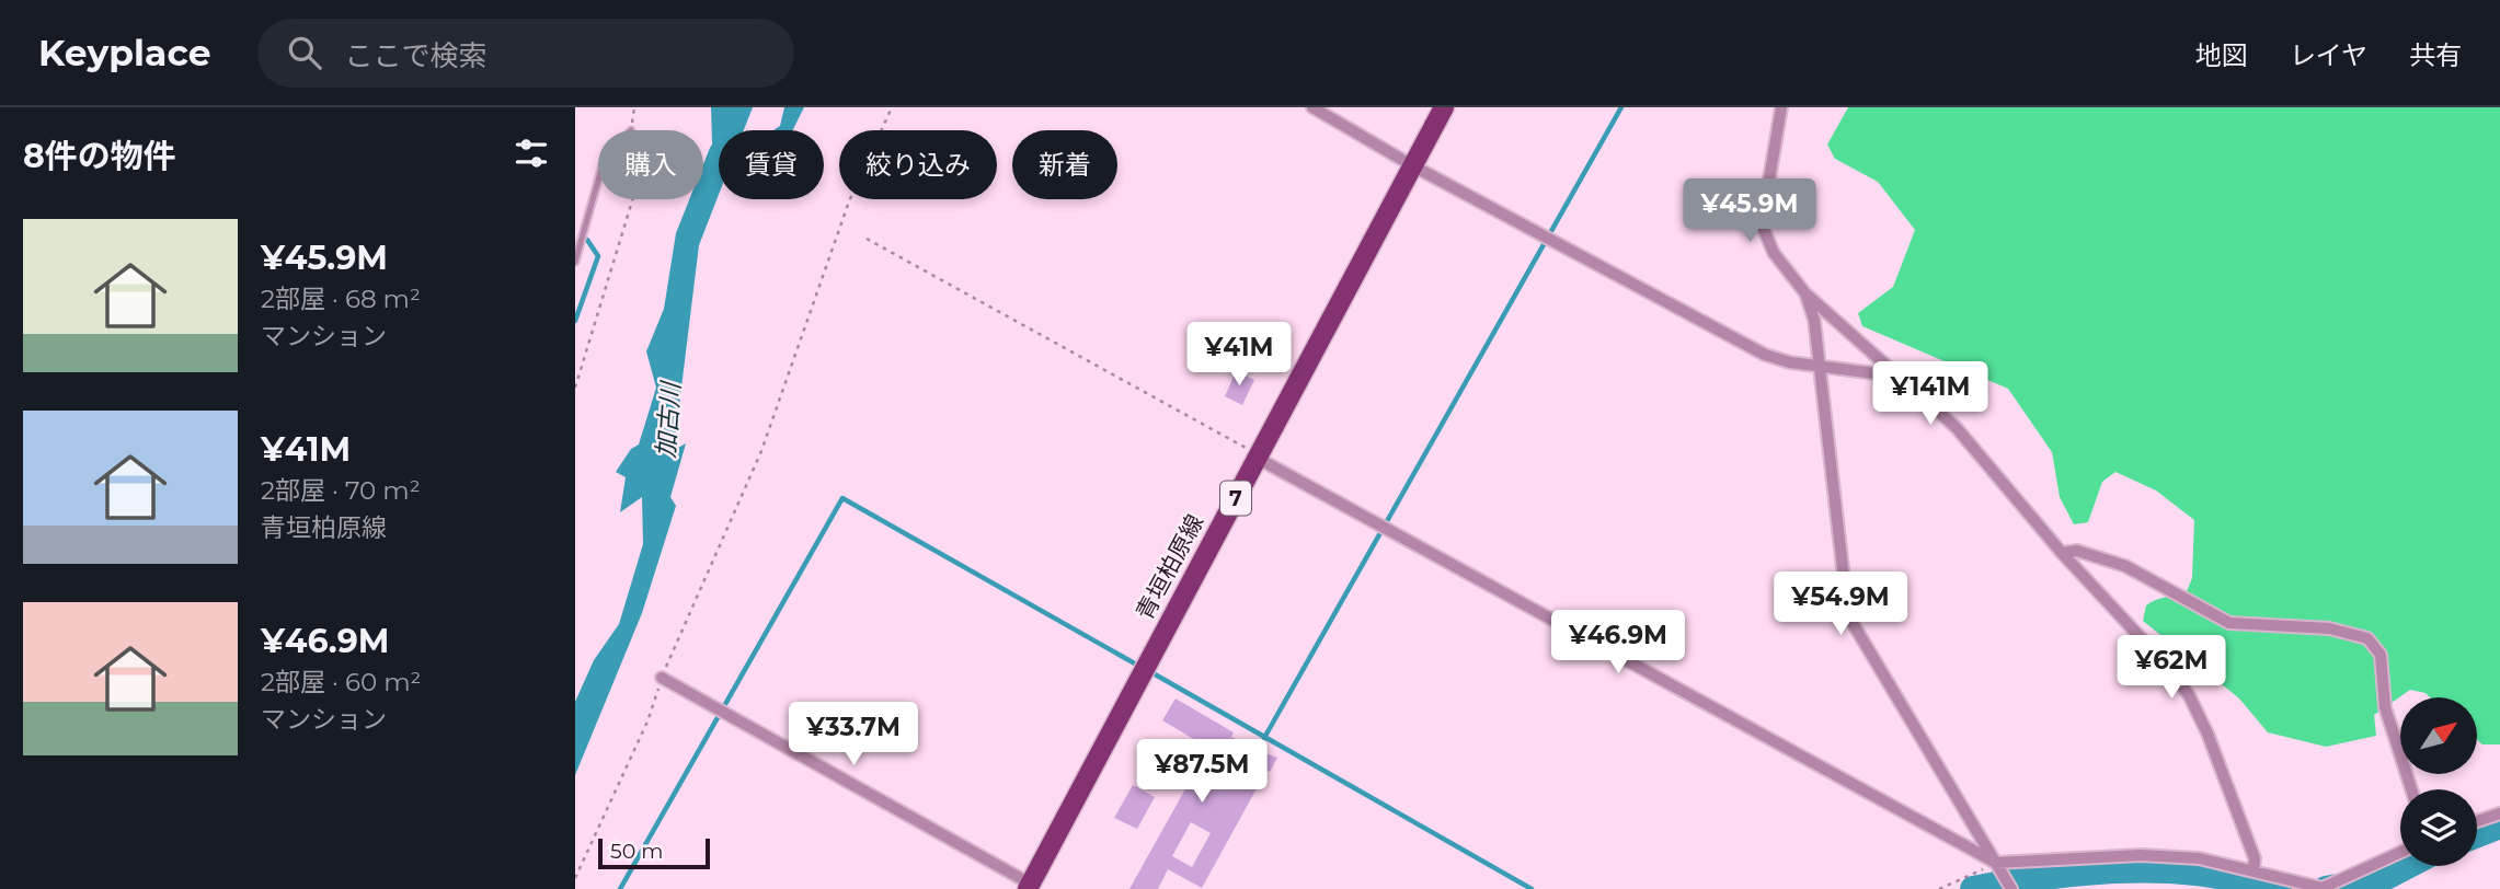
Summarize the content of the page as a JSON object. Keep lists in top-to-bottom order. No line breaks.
{"streets":{"main road":["7","青垣柏原線"]},"water":["加古川"],"scale_bar":"50 m","north":"top right","page":{"header":"Keyplace","search":"ここで検索","nav":["地図","レイヤ","共有"],"heading":"8件の物件","chip":["購入","賃貸","絞り込み","新着"],"price":["¥45.9M","¥41M","¥141M","¥54.9M","¥46.9M","¥62M","¥33.7M","¥87.5M"],"list":[{"name":"¥45.9M","note":"2部屋 · 68 m² · マンション"},{"name":"¥41M","note":"2部屋 · 70 m² · 青垣柏原線"},{"name":"¥46.9M","note":"2部屋 · 60 m² · マンション"}],"scale":"50 m"}}
